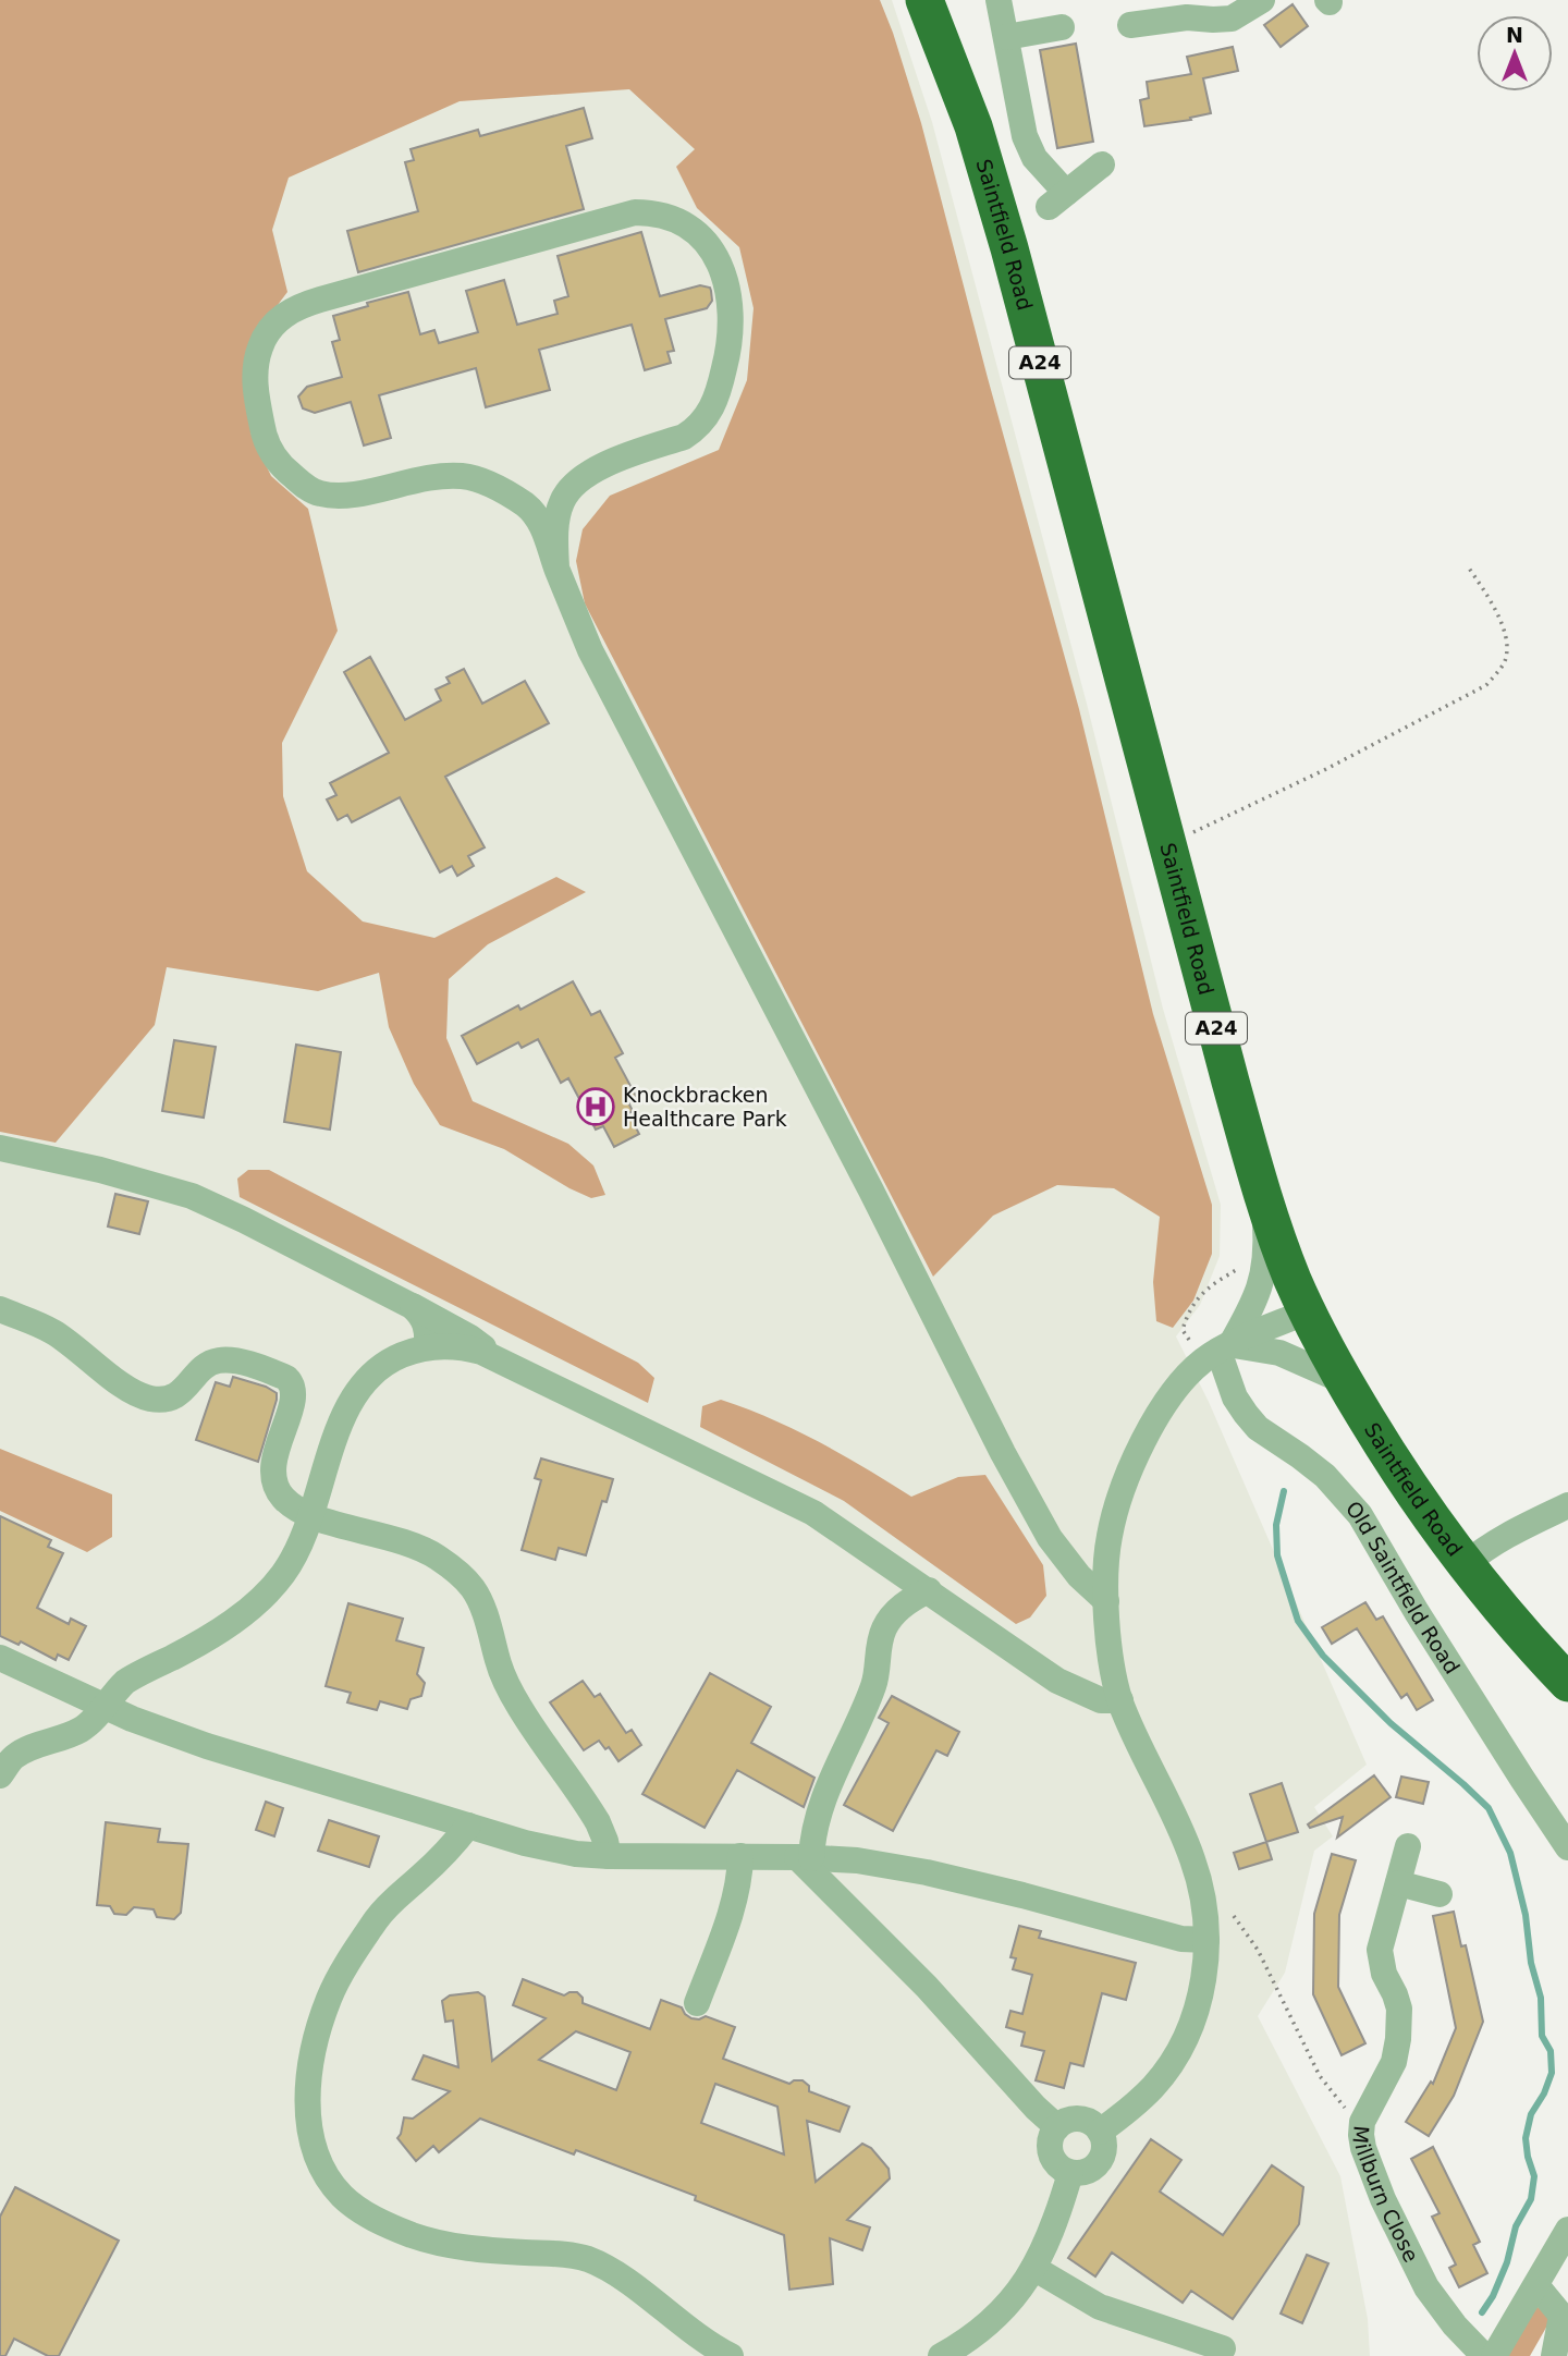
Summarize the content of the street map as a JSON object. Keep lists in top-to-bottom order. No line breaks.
{"streets":{"highway":["Saintfield Road","A24"],"street":["Old Saintfield Road","Millburn Close"]},"places":{"hospital":["Knockbracken Healthcare Park"]},"north":"top"}
